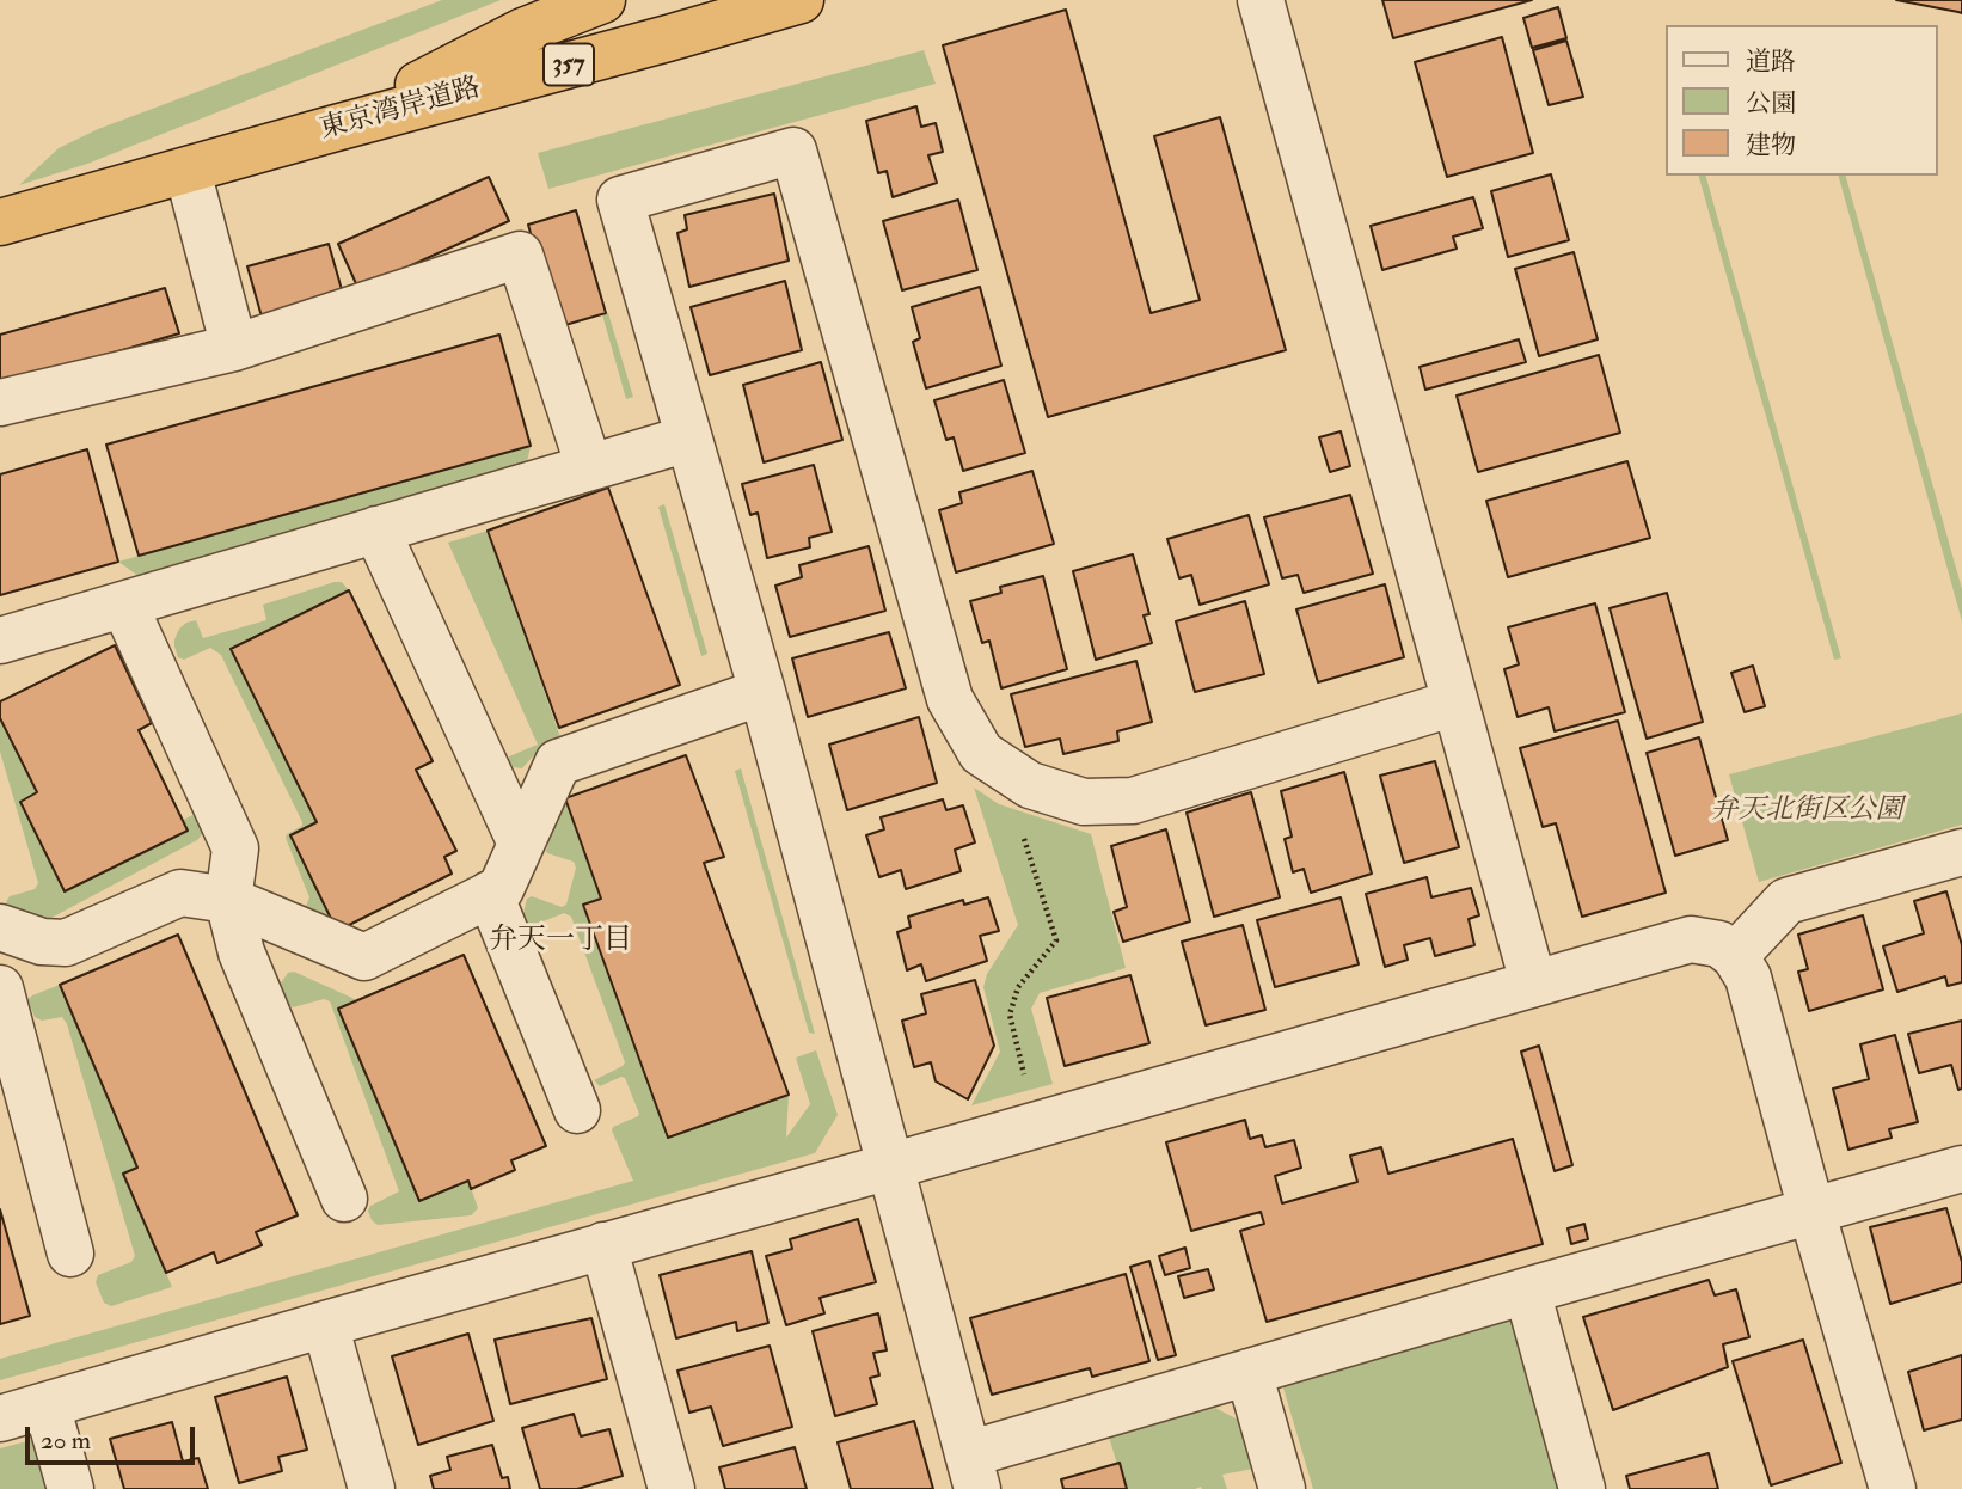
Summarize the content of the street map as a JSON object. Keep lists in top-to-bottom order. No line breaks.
{"streets":{"highway":["357","東京湾岸道路"]},"crossings":[["357","東京湾岸道路"]],"districts":["弁天一丁目"],"parks":["弁天北街区公園"],"legend":["道路","公園","建物"],"scale_bar":"20 m"}
